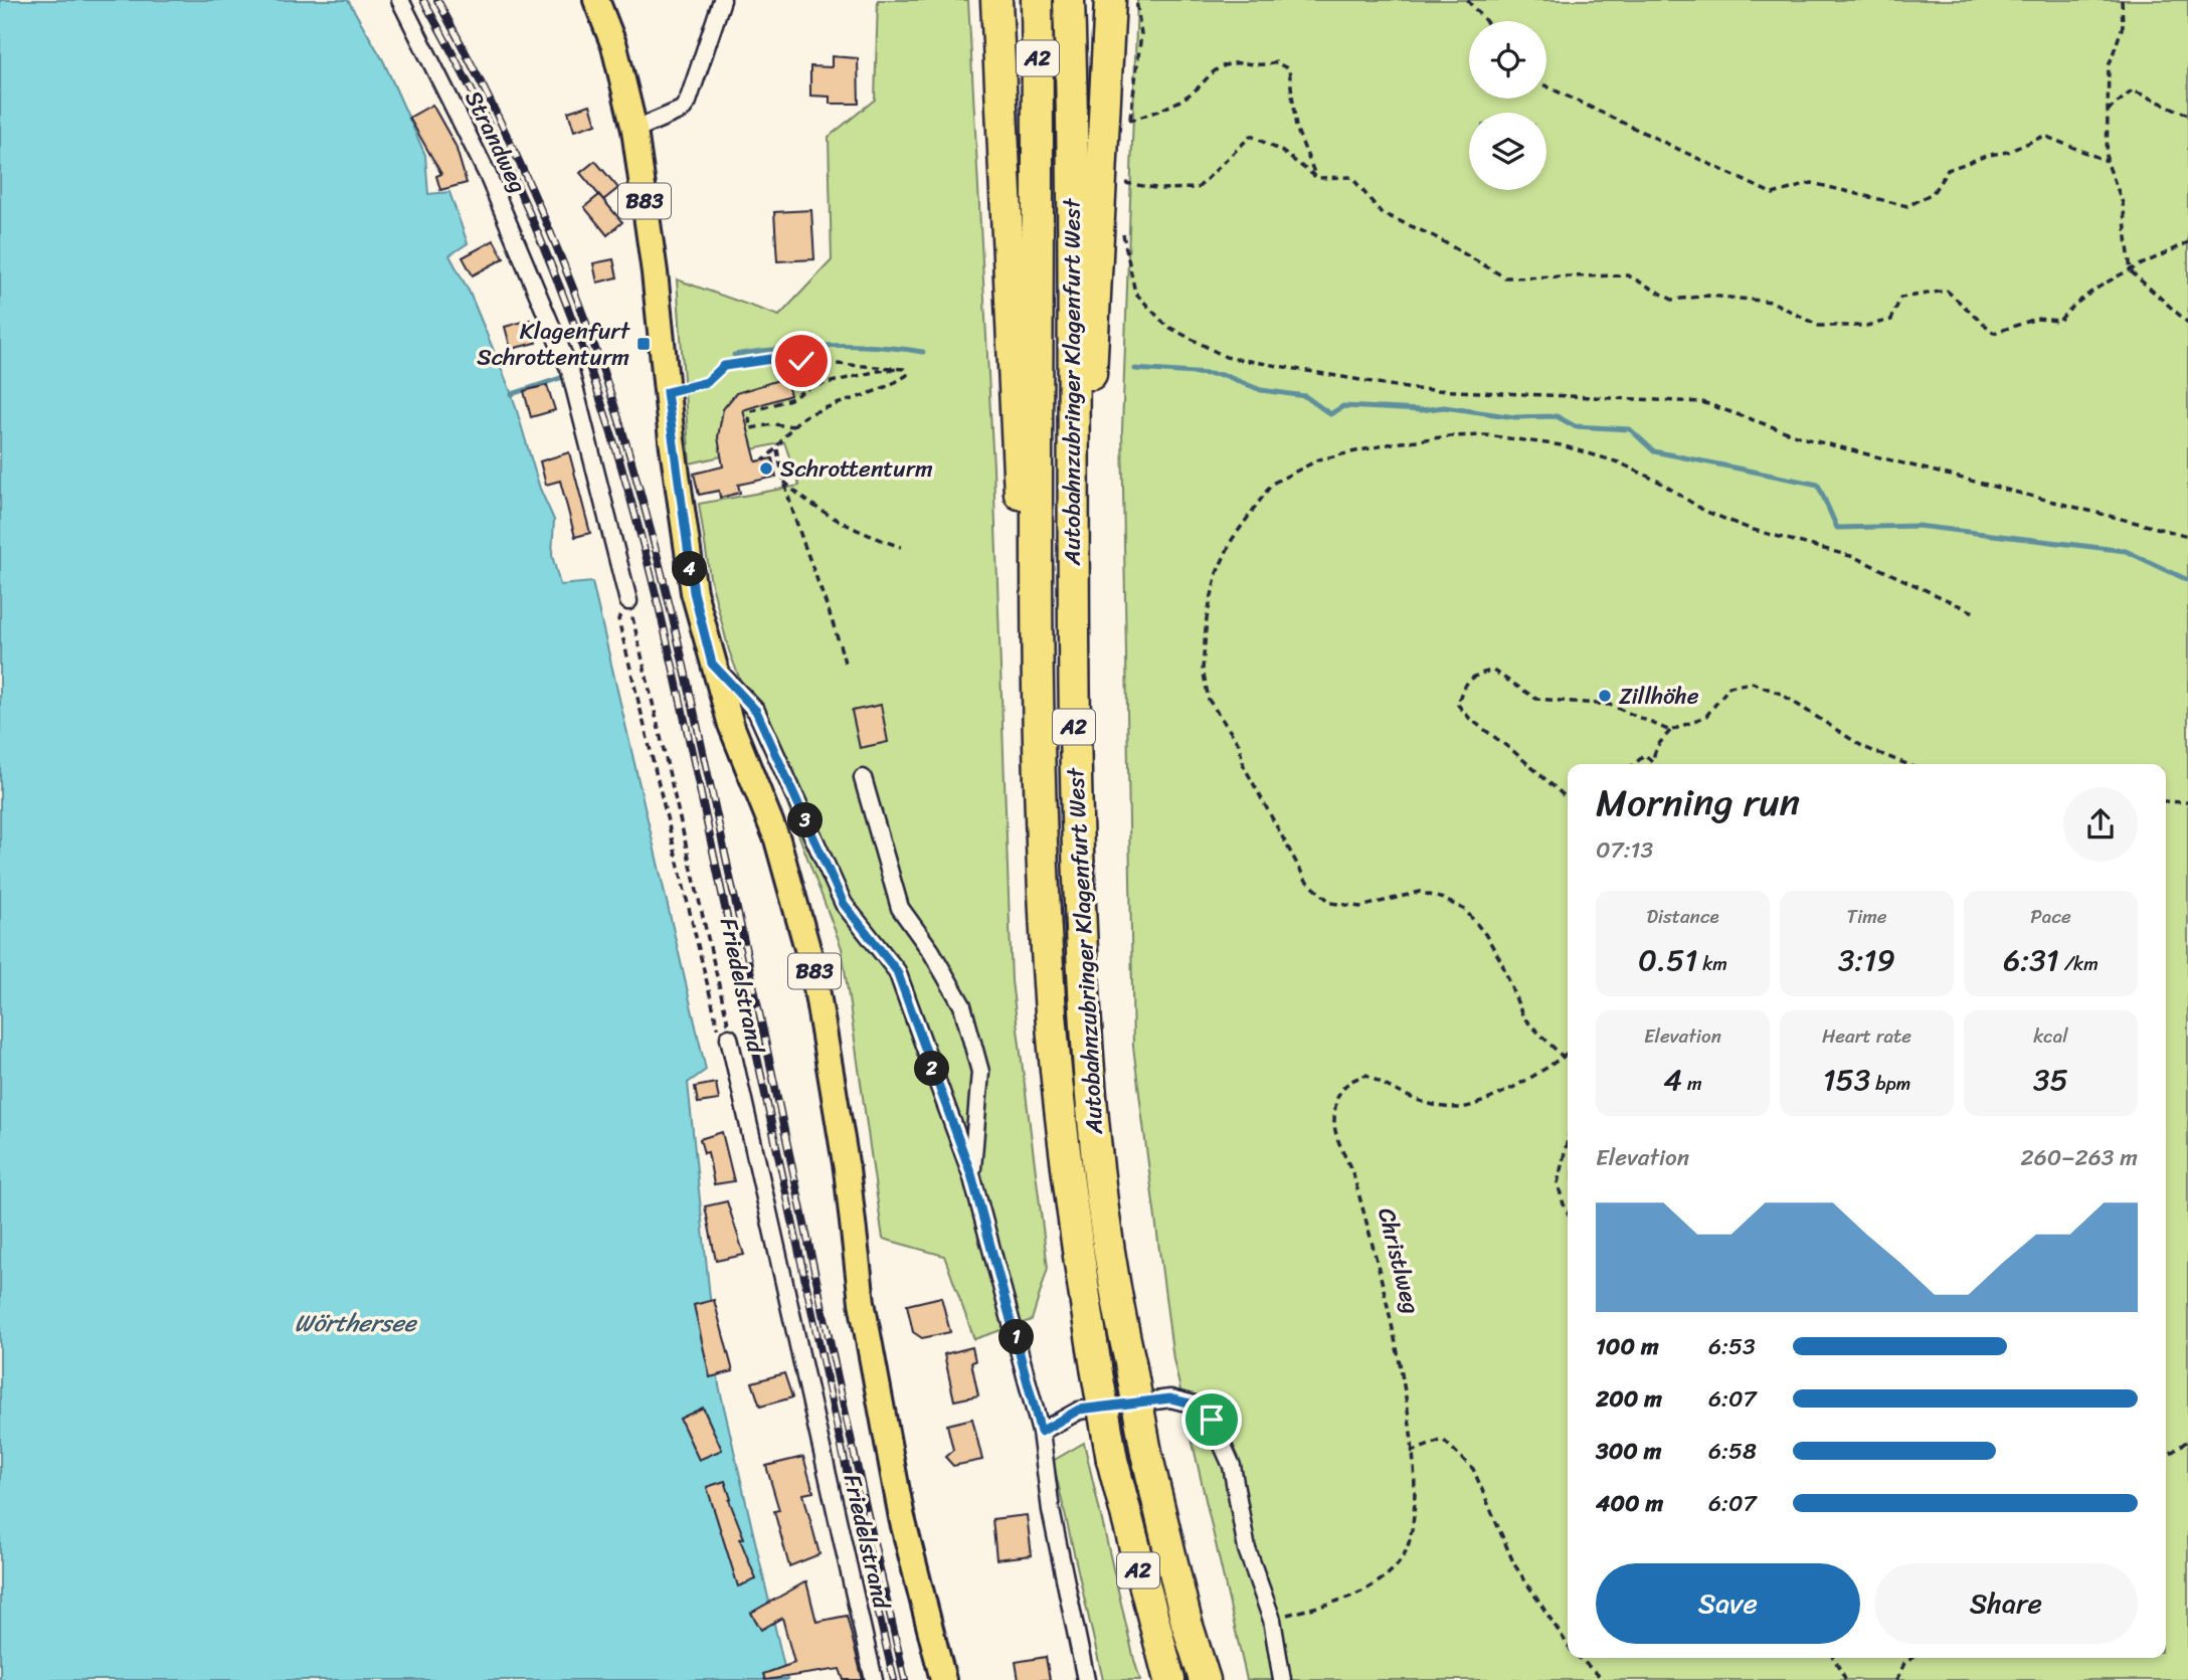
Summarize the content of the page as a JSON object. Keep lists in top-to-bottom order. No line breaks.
{"streets":{"highway":["A2","Autobahnzubringer Klagenfurt West"],"main road":["B83"],"street":["Strandweg","Friedelstrand"],"path":["Christlweg"]},"crossings":[["Strandweg","Friedelstrand"]],"water":["Wörthersee"],"places":{"transit":["Klagenfurt Schrottenturm"],"other":["Schrottenturm","Zillhöhe"]},"page":{"pins":["4","3","2","1"],"heading":["Morning run","07:13"],"stats":[["Distance","0.51 km"],["Time","3:19"],["Pace","6:31 /km"],["Elevation","4 m"],["Heart rate","153 bpm"],["kcal","35"]],"chart":["Elevation","260–263 m"],"list":[{"name":"100 m","note":"6:53"},{"name":"200 m","note":"6:07"},{"name":"300 m","note":"6:58"},{"name":"400 m","note":"6:07"}],"buttons":["Save","Share"]}}
